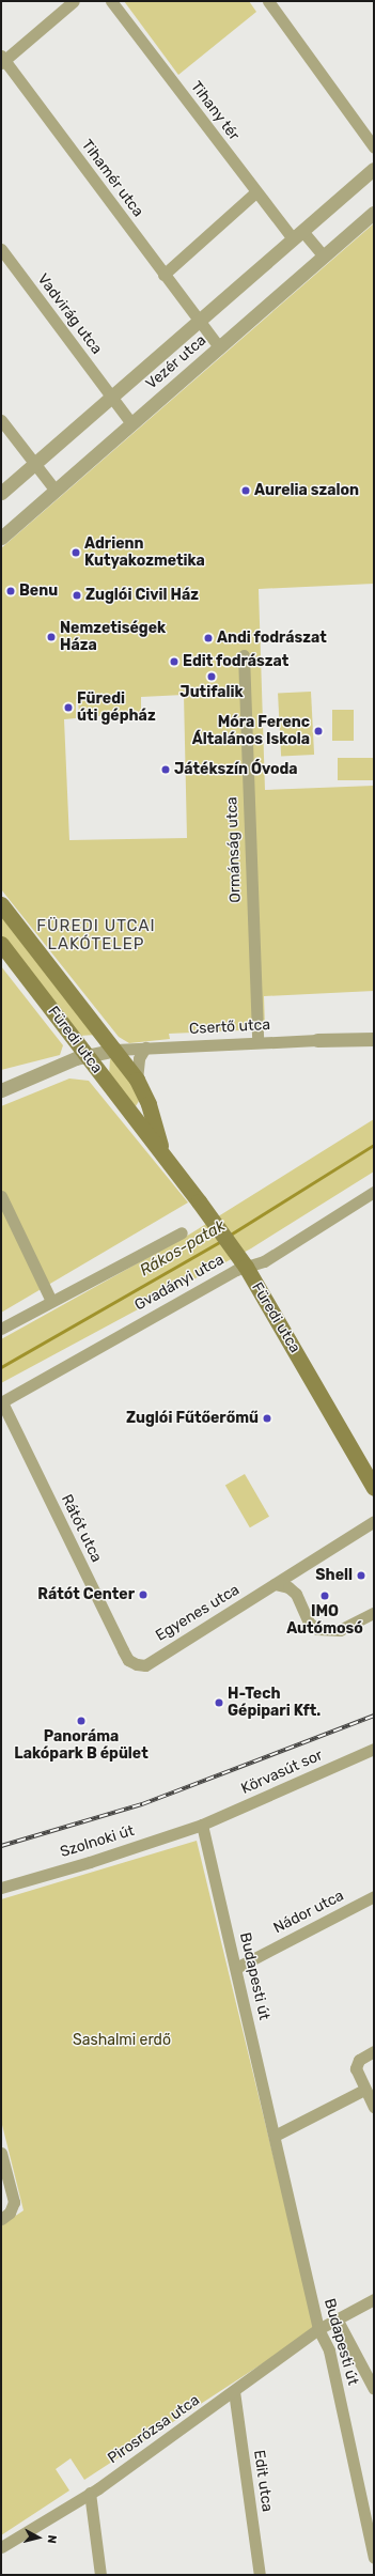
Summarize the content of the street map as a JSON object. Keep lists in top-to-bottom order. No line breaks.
{"streets":{"main road":["Füredi utca"],"street":["Tihany tér","Tihamér utca","Vadvirág utca","Vezér utca","Ormánság utca","Csertő utca","Gvadányi utca","Rátót utca","Egyenes utca","Körvasút sor","Szolnoki út","Nádor utca","Budapesti út","Pirosrózsa utca","Edit utca"]},"crossings":[["Tihany tér","Vezér utca"],["Tihamér utca","Vezér utca"],["Vadvirág utca","Vezér utca"],["Ormánság utca","Csertő utca"],["Csertő utca","Füredi utca"],["Füredi utca","Gvadányi utca"],["Gvadányi utca","Rátót utca"],["Rátót utca","Egyenes utca"],["Körvasút sor","Szolnoki út"],["Körvasút sor","Budapesti út"],["Szolnoki út","Budapesti út"],["Nádor utca","Budapesti út"],["Budapesti út","Pirosrózsa utca"],["Pirosrózsa utca","Edit utca"]],"districts":["FÜREDI UTCAI LAKÓTELEP"],"water":["Rákos-patak"],"parks":["Sashalmi erdő"],"places":["Aurelia szalon","Adrienn Kutyakozmetika","Benu","Zuglói Civil Ház","Nemzetiségek Háza","Andi fodrászat","Edit fodrászat","Jutifalik","Füredi úti gépház","Móra Ferenc Általános Iskola","Játékszín Óvoda","Zuglói Fűtőerőmű","Shell","Rátót Center","IMO Autómosó","H-Tech Gépipari Kft.","Panoráma Lakópark B épület"],"north":"right"}
